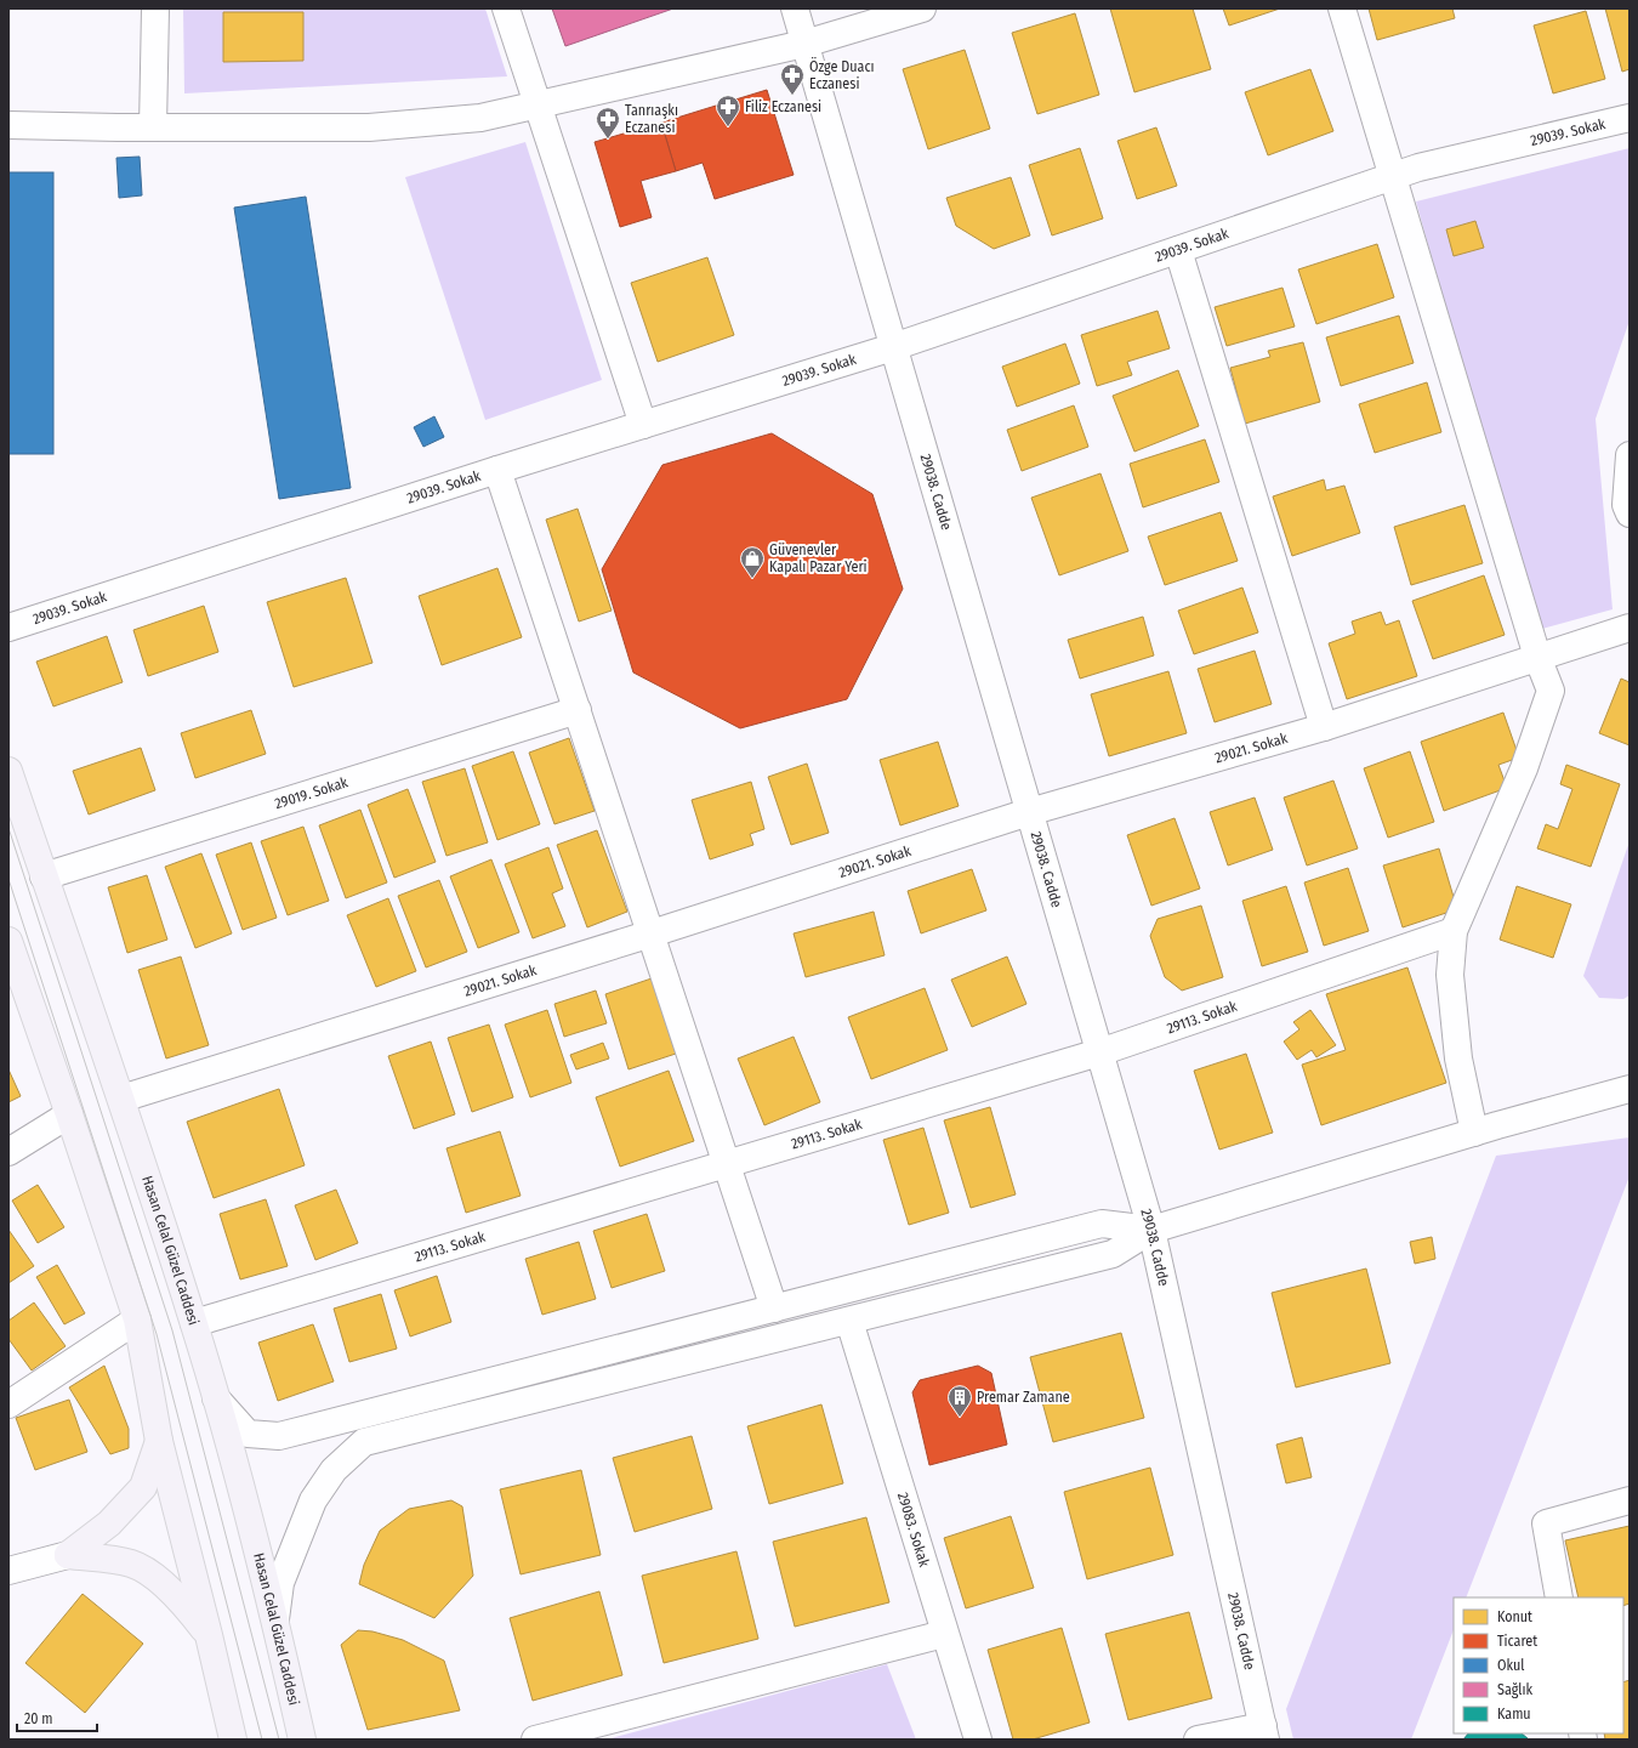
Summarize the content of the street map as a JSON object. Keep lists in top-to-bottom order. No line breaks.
{"streets":{"main road":["Hasan Celal Güzel Caddesi"],"street":["29039. Sokak","29038. Cadde","29021. Sokak","29019. Sokak","29113. Sokak","29083. Sokak"]},"crossings":[["29039. Sokak","29038. Cadde"],["29038. Cadde","29021. Sokak"],["29038. Cadde","29113. Sokak"],["29021. Sokak","Hasan Celal Güzel Caddesi"],["29019. Sokak","Hasan Celal Güzel Caddesi"],["29113. Sokak","Hasan Celal Güzel Caddesi"]],"places":{"pharmacy":["Özge Duacı Eczanesi","Filiz Eczanesi","Tanrıaşkı Eczanesi"],"shop":["Güvenevler Kapalı Pazar Yeri"],"building":["Premar Zamane"]},"legend":["Konut","Ticaret","Okul","Sağlık","Kamu"],"scale_bar":"20 m"}
